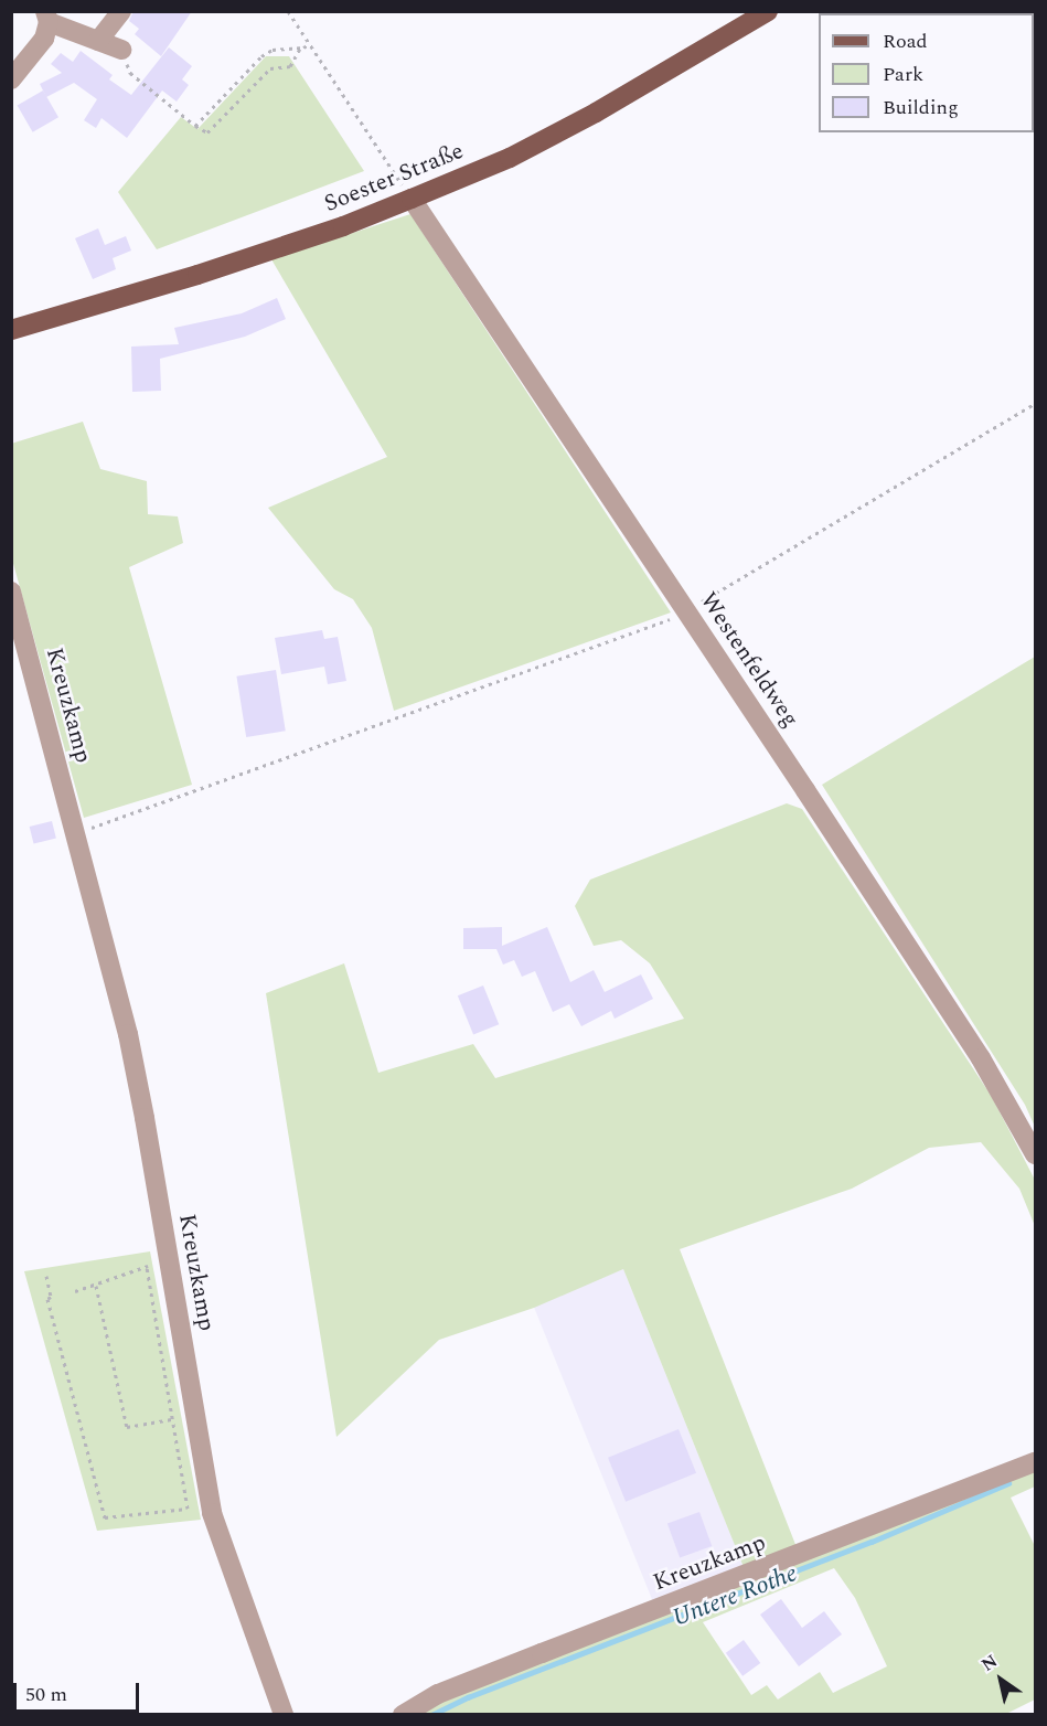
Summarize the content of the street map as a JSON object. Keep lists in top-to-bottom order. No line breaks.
{"streets":{"main road":["Soester Straße"],"street":["Westenfeldweg","Kreuzkamp"]},"crossings":[["Soester Straße","Westenfeldweg"]],"water":["Untere Rothe"],"legend":["Road","Park","Building"],"scale_bar":"50 m","north":"top left"}
